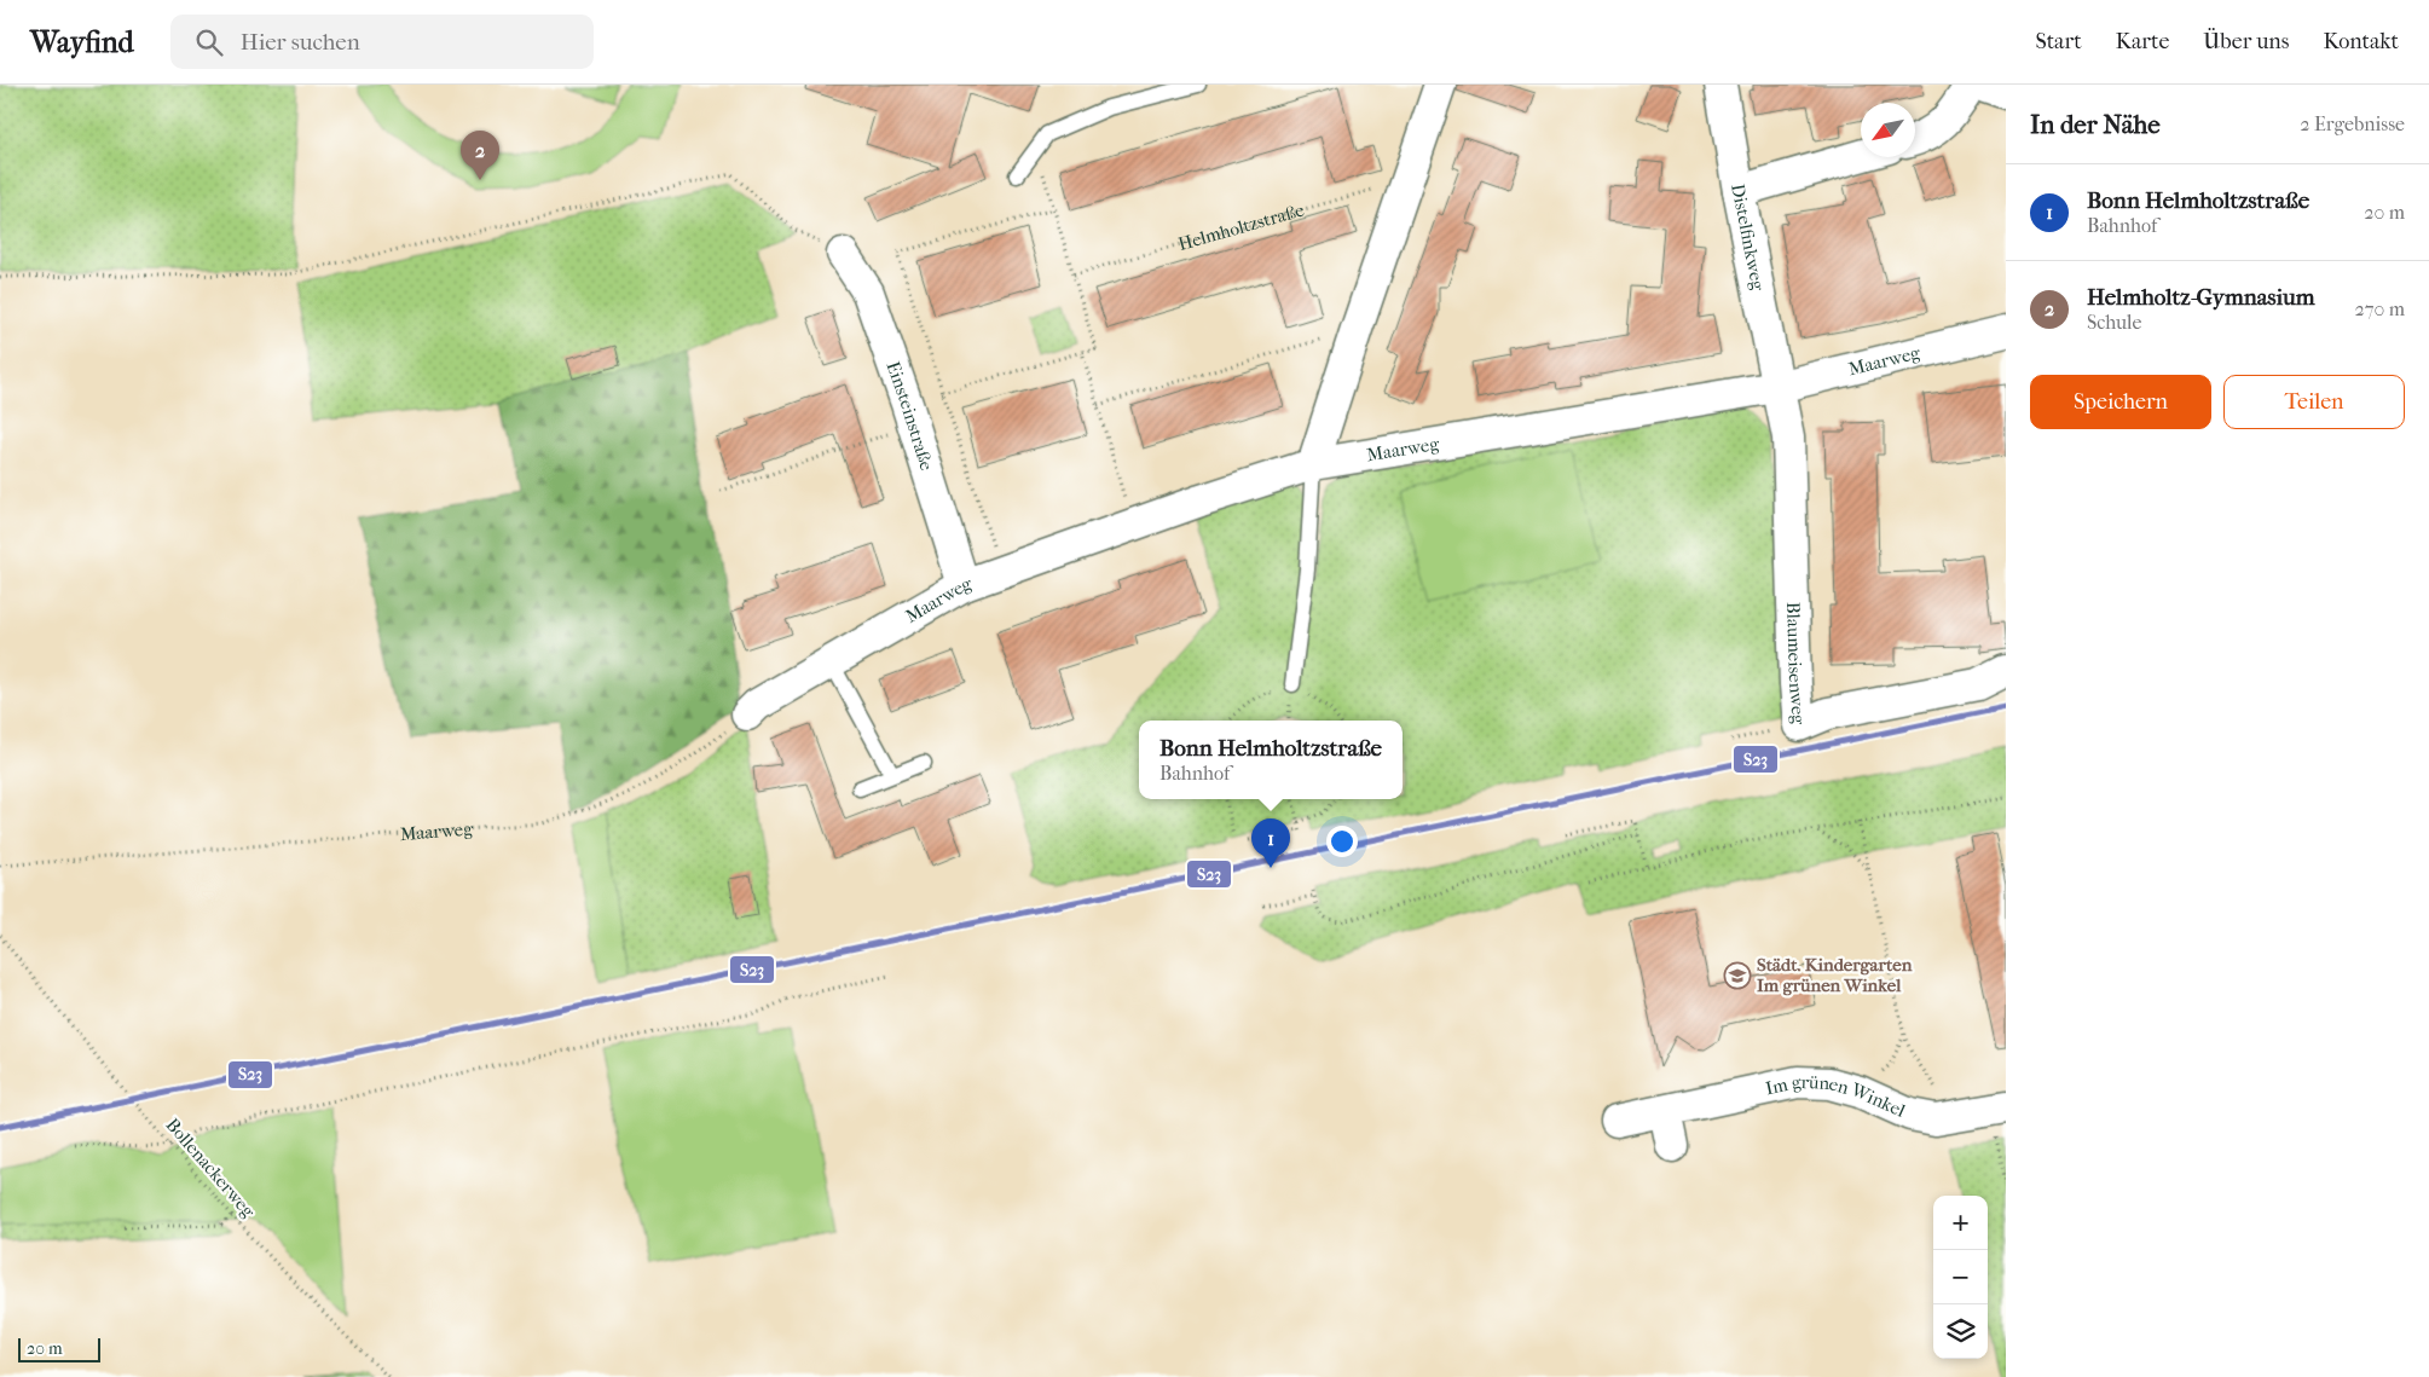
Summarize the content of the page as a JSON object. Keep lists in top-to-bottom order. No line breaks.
{"streets":{"street":["Distelfinkweg","Maarweg","Einsteinstraße","Blaumeisenweg","Im grünen Winkel"],"path":["Helmholtzstraße","Bollenackerweg"]},"crossings":[["Distelfinkweg","Maarweg"],["Distelfinkweg","Blaumeisenweg"],["Maarweg","Einsteinstraße"],["Maarweg","Blaumeisenweg"]],"places":{"school or university":["Städt. Kindergarten Im grünen Winkel"]},"lines":["transit line S23"],"scale_bar":"20 m","north":"bottom left","page":{"header":"Wayfind","search":"Hier suchen","nav":["Start","Karte","Über uns","Kontakt"],"heading":["In der Nähe","2 Ergebnisse"],"pins":["2","1"],"list":[{"mark":"1","name":"Bonn Helmholtzstraße","note":"Bahnhof","value":"20 m"},{"mark":"2","name":"Helmholtz-Gymnasium","note":"Schule","value":"270 m"}],"buttons":["Speichern","Teilen"],"popup":["Bonn Helmholtzstraße","Bahnhof"],"map_buttons":["+","−"],"scale":"20 m"}}
